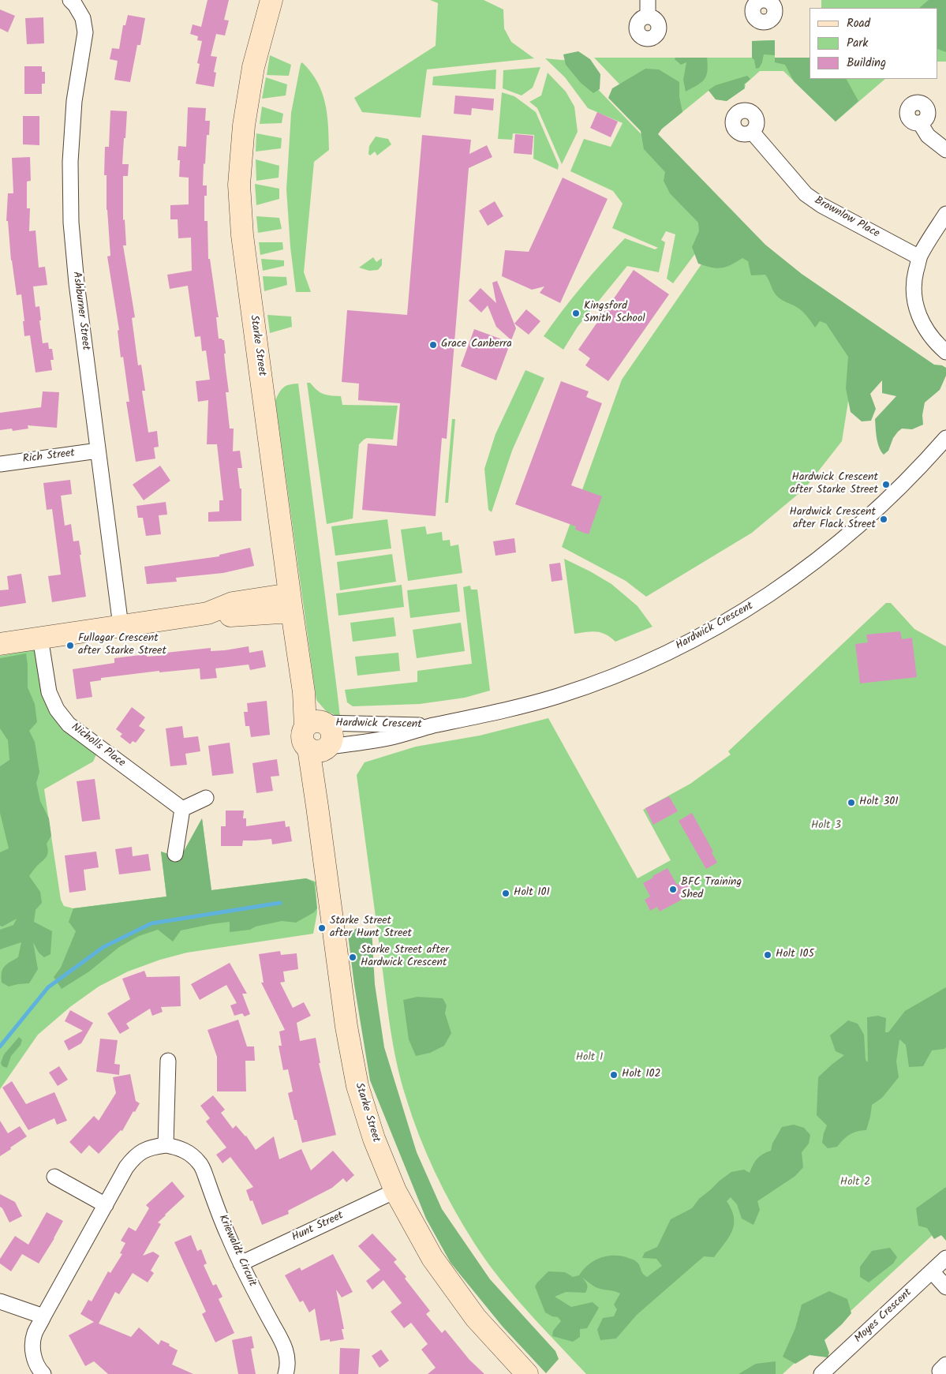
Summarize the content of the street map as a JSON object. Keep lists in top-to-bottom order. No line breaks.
{"streets":{"street":["Brownlow Place","Ashburner Street","Starke Street","Rich Street","Hardwick Crescent","Nicholls Place","Hunt Street","Kriewaldt Circuit","Moyes Crescent"]},"crossings":[["Ashburner Street","Rich Street"],["Starke Street","Hardwick Crescent"],["Starke Street","Hunt Street"],["Hunt Street","Kriewaldt Circuit"]],"parks":["Holt 3","Holt 1","Holt 2"],"places":["Kingsford Smith School","Grace Canberra","Hardwick Crescent after Starke Street","Hardwick Crescent after Flack Street","Fullagar Crescent after Starke Street","Holt 301","BFC Training Shed","Holt 101","Starke Street after Hunt Street","Holt 105","Starke Street after Hardwick Crescent","Holt 102"],"legend":["Road","Park","Building"]}
